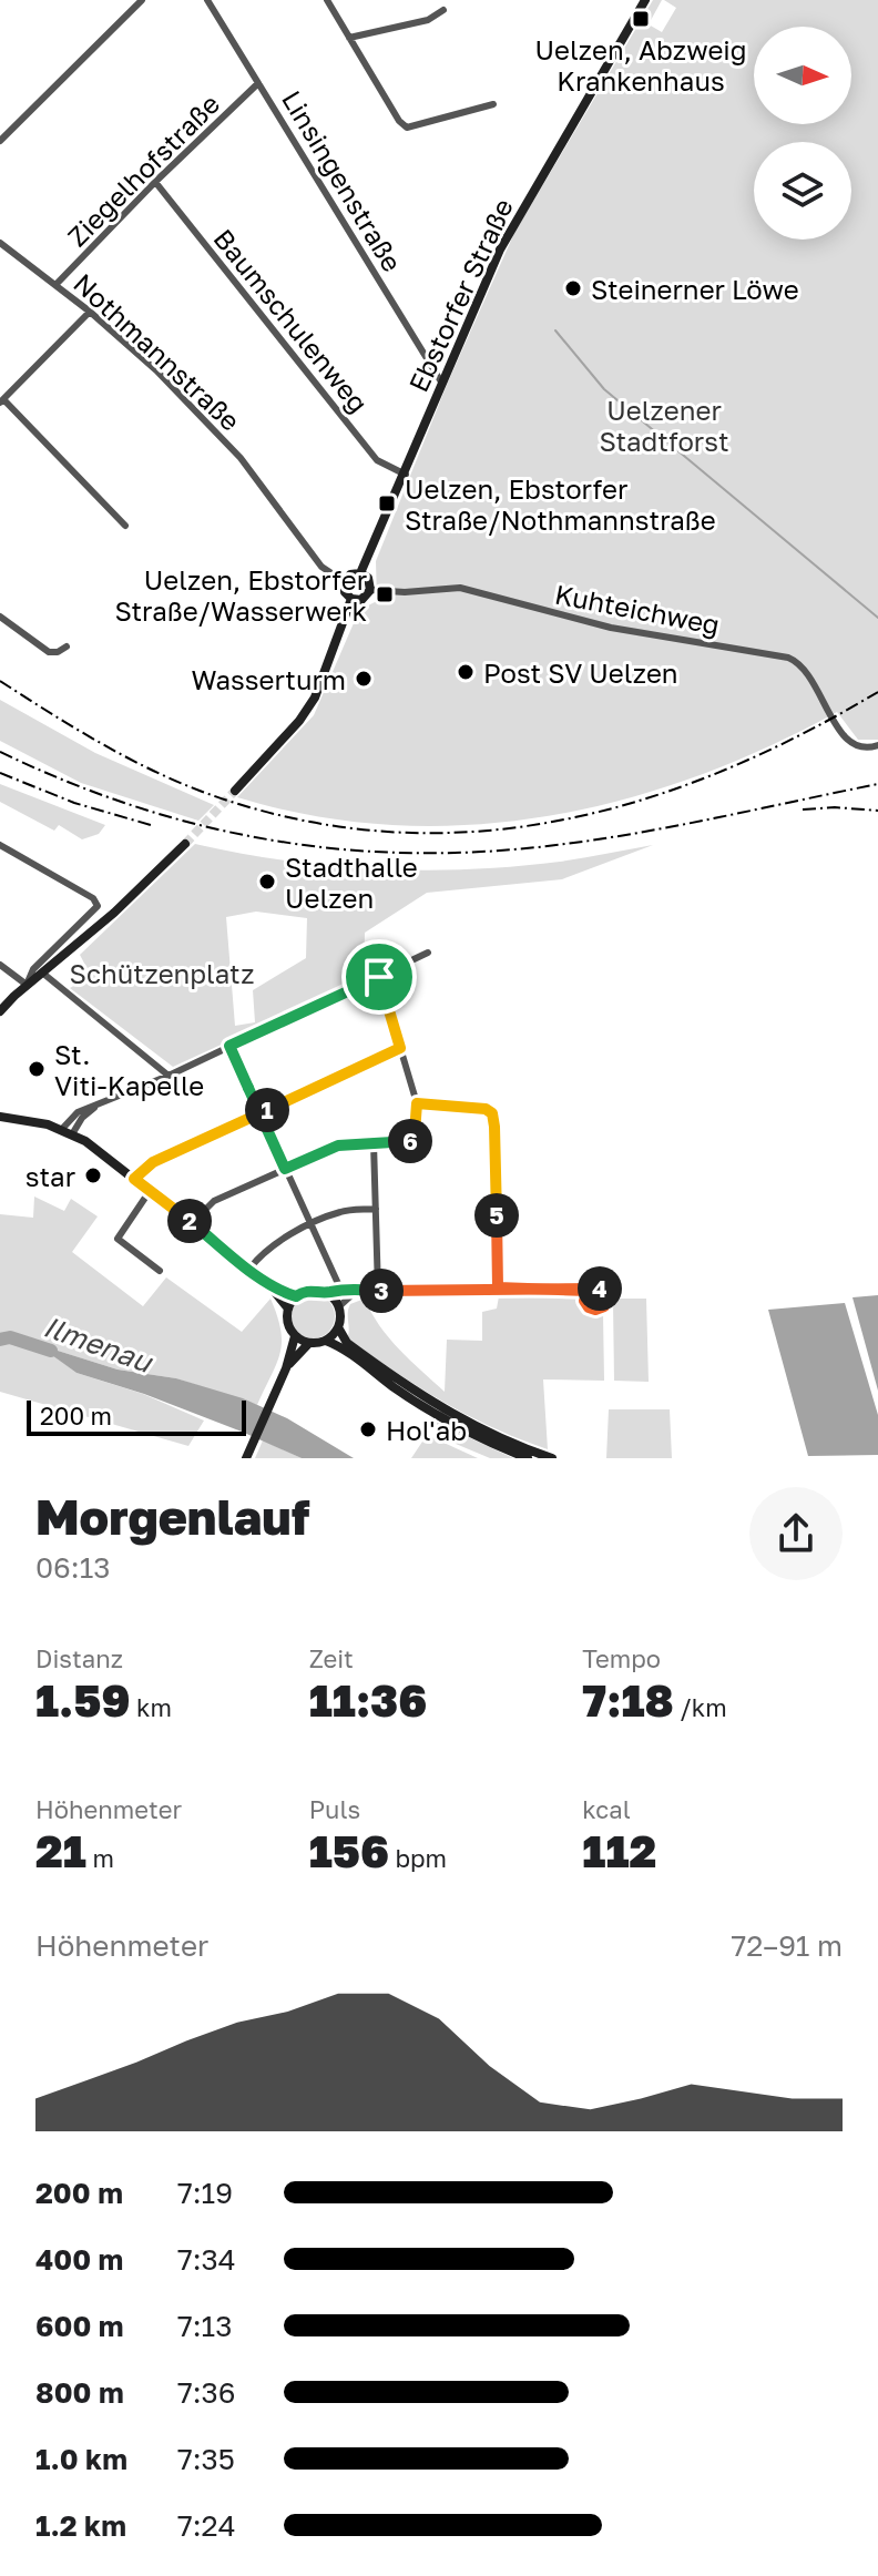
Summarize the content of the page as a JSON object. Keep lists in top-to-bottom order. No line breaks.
{"streets":{"main road":["Ebstorfer Straße"],"street":["Ziegelhofstraße","Linsingenstraße","Baumschulenweg","Nothmannstraße","Kuhteichweg"]},"crossings":[["Ziegelhofstraße","Linsingenstraße"],["Ziegelhofstraße","Baumschulenweg"],["Ziegelhofstraße","Nothmannstraße"],["Linsingenstraße","Ebstorfer Straße"],["Ebstorfer Straße","Baumschulenweg"],["Ebstorfer Straße","Nothmannstraße"],["Ebstorfer Straße","Kuhteichweg"],["Nothmannstraße","Kuhteichweg"]],"water":["Ilmenau"],"parks":["Uelzener Stadtforst","Schützenplatz"],"places":{"transit":["Uelzen, Abzweig Krankenhaus","Uelzen, Ebstorfer Straße/Nothmannstraße","Uelzen, Ebstorfer Straße/Wasserwerk"],"other":["Steinerner Löwe","Post SV Uelzen","Wasserturm","Stadthalle Uelzen","St. Viti-Kapelle","star","Hol'ab"]},"scale_bar":"200 m","north":"right","page":{"pins":["1","6","5","2","4","3"],"scale":"200 m","heading":["Morgenlauf","06:13"],"stats":[["Distanz","1.59 km"],["Zeit","11:36"],["Tempo","7:18 /km"],["Höhenmeter","21 m"],["Puls","156 bpm"],["kcal","112"]],"chart":["Höhenmeter","72–91 m"],"list":[{"name":"200 m","note":"7:19"},{"name":"400 m","note":"7:34"},{"name":"600 m","note":"7:13"},{"name":"800 m","note":"7:36"},{"name":"1.0 km","note":"7:35"},{"name":"1.2 km","note":"7:24"}]}}
